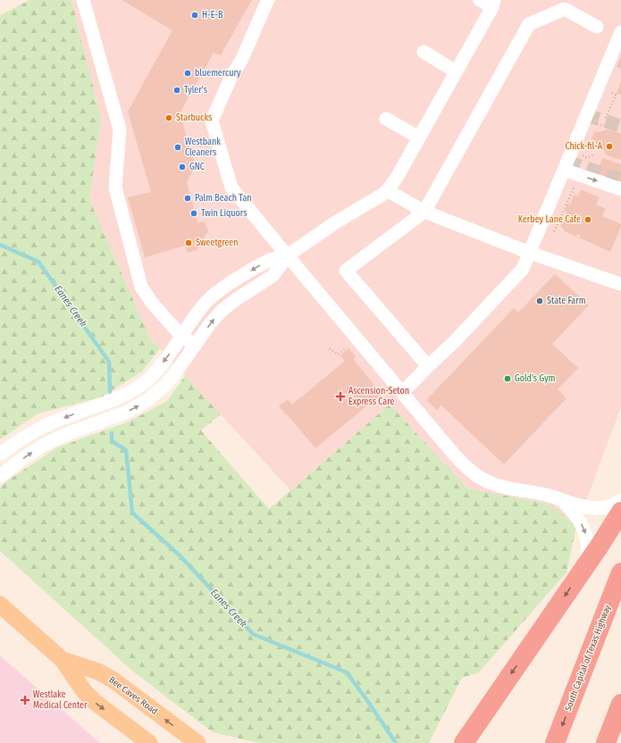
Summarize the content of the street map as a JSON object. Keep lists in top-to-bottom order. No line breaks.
{"streets":{"highway":["South Capital of Texas Highway"],"main road":["Bee Caves Road"]},"water":["Eanes Creek"],"places":{"other":["H-E-B","bluemercury","Tyler's","Starbucks","Chick-fil-A","Westbank Cleaners","GNC","Palm Beach Tan","Twin Liquors","Kerbey Lane Cafe","Sweetgreen","State Farm","Gold's Gym"],"health":["Ascension-Seton Express Care","Westlake Medical Center"]}}
